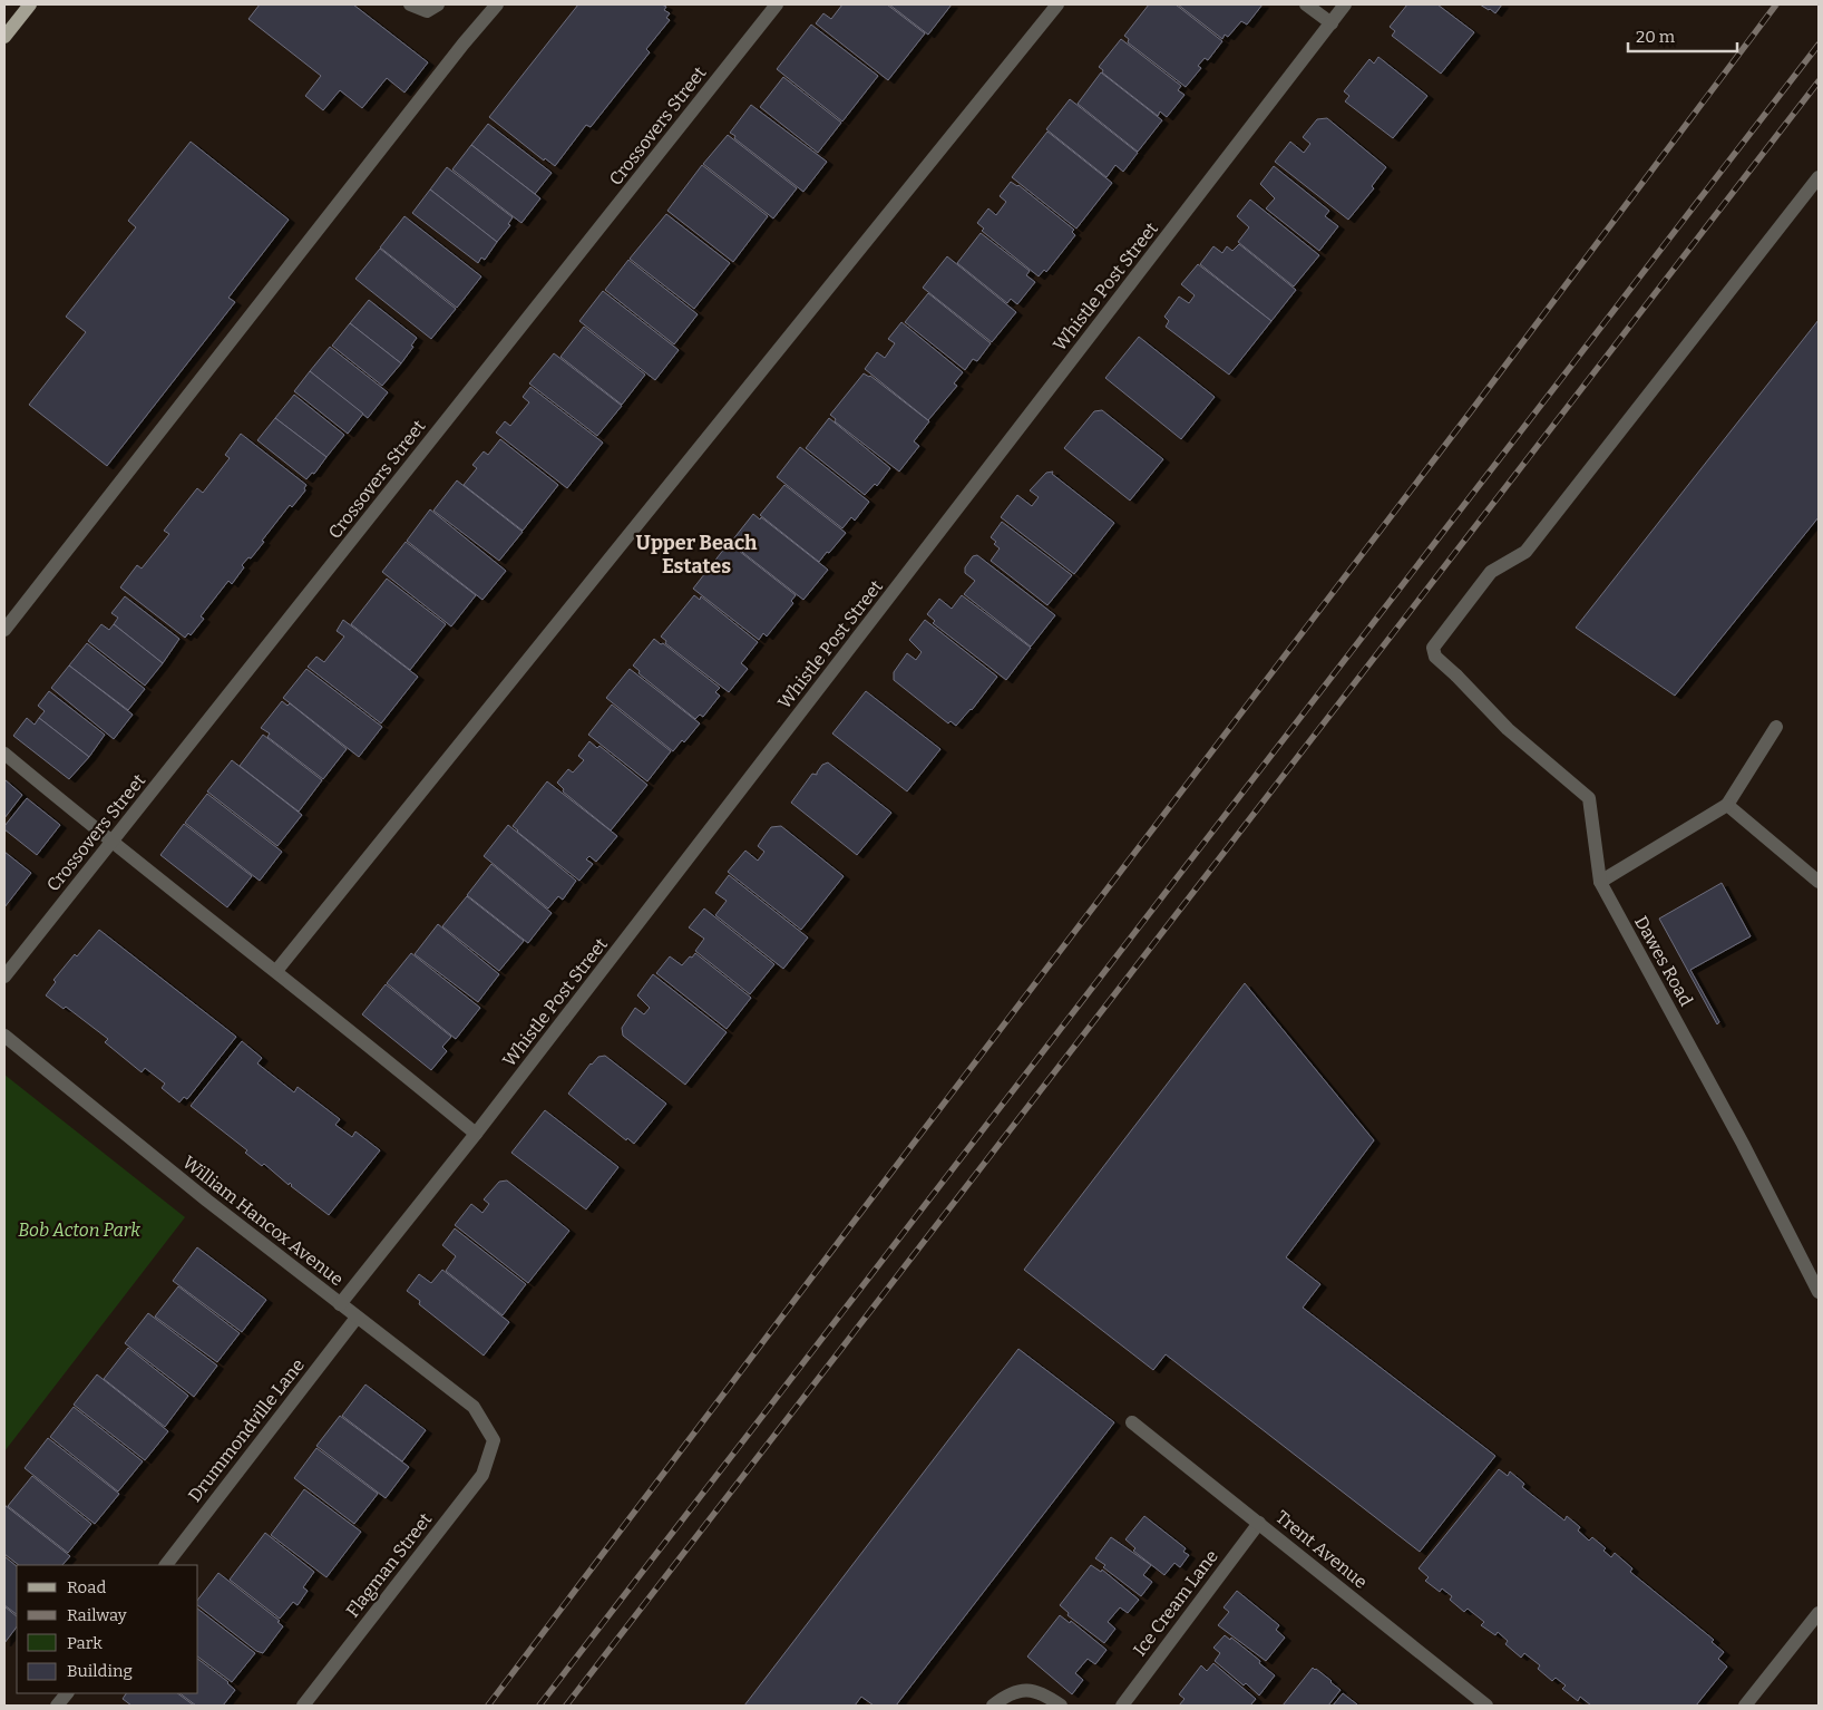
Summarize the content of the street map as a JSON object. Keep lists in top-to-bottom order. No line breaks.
{"streets":{"street":["Crossovers Street","Whistle Post Street","Dawes Road","William Hancox Avenue","Drummondville Lane","Trent Avenue","Flagman Street","Ice Cream Lane"]},"crossings":[["Whistle Post Street","William Hancox Avenue"],["William Hancox Avenue","Drummondville Lane"],["William Hancox Avenue","Flagman Street"],["Trent Avenue","Ice Cream Lane"]],"districts":["Upper Beach Estates"],"parks":["Bob Acton Park"],"legend":["Road","Railway","Park","Building"],"scale_bar":"20 m"}
